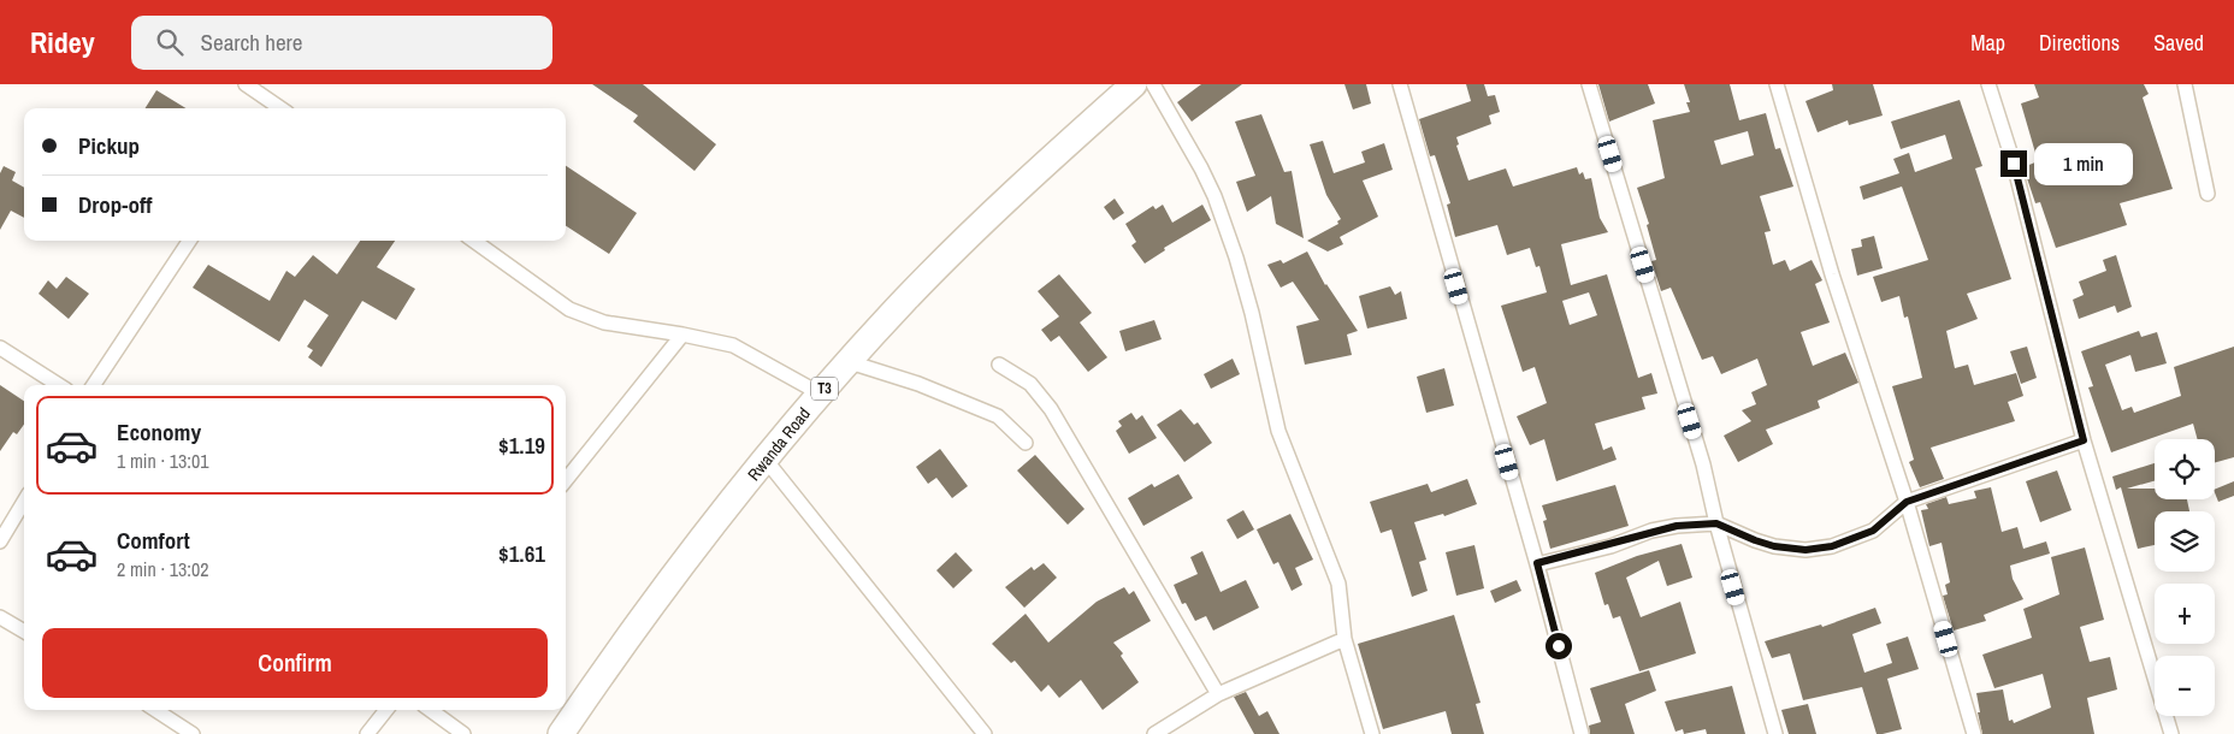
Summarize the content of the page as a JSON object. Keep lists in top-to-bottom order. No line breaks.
{"streets":{"highway":["T3","Rwanda Road"]},"page":{"header":"Ridey","search":"Search here","nav":["Map","Directions","Saved"],"banner":["Pickup","Drop-off"],"bubble":"1 min","list":[{"name":"Economy","note":"1 min · 13:01","value":"$1.19"},{"name":"Comfort","note":"2 min · 13:02","value":"$1.61"}],"map_buttons":["+","−"],"buttons":"Confirm"}}
